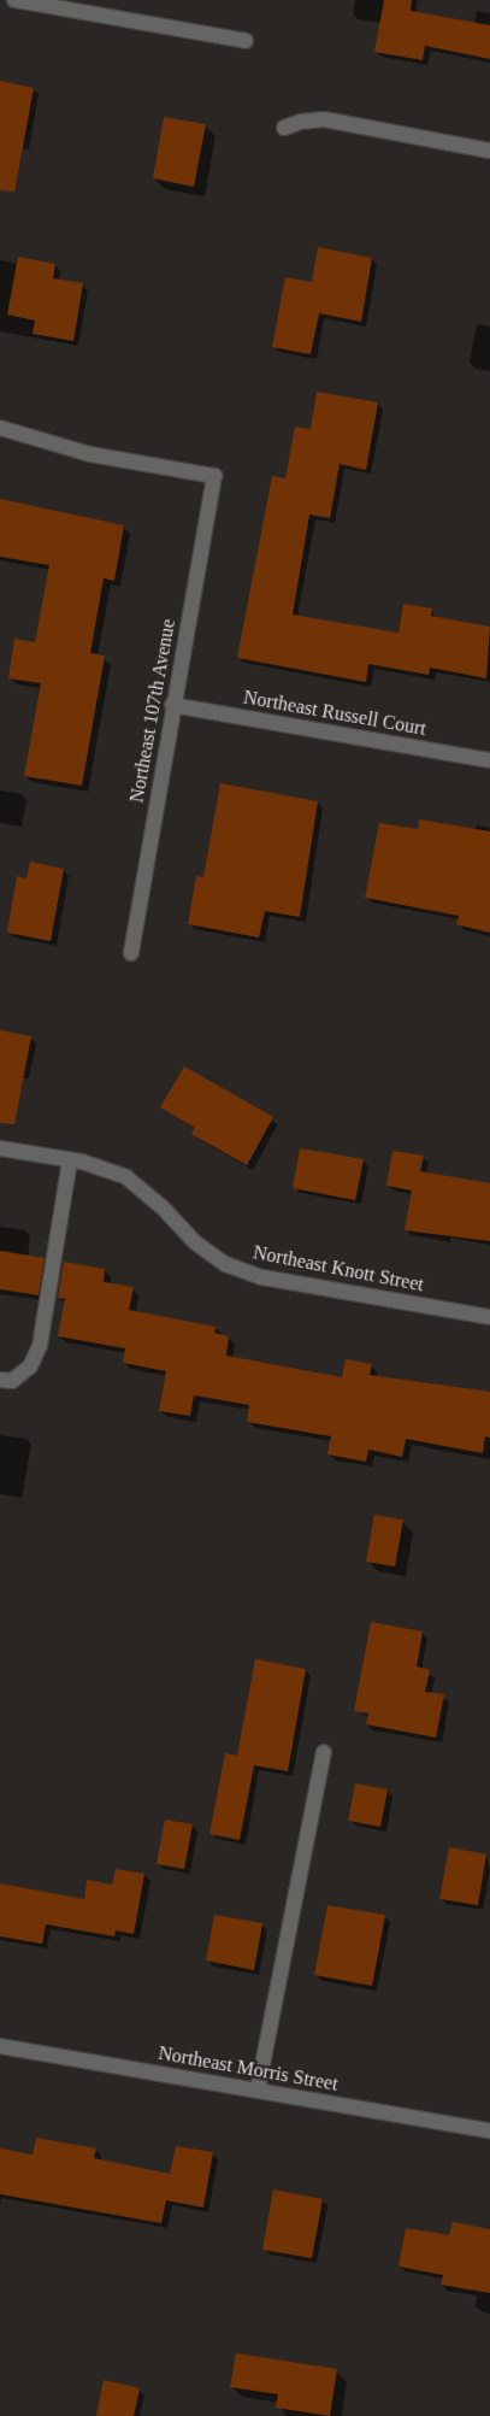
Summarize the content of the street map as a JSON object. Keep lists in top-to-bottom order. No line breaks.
{"streets":{"street":["Northeast 107th Avenue","Northeast Russell Court","Northeast Knott Street","Northeast Morris Street"]},"crossings":[["Northeast 107th Avenue","Northeast Russell Court"]]}
